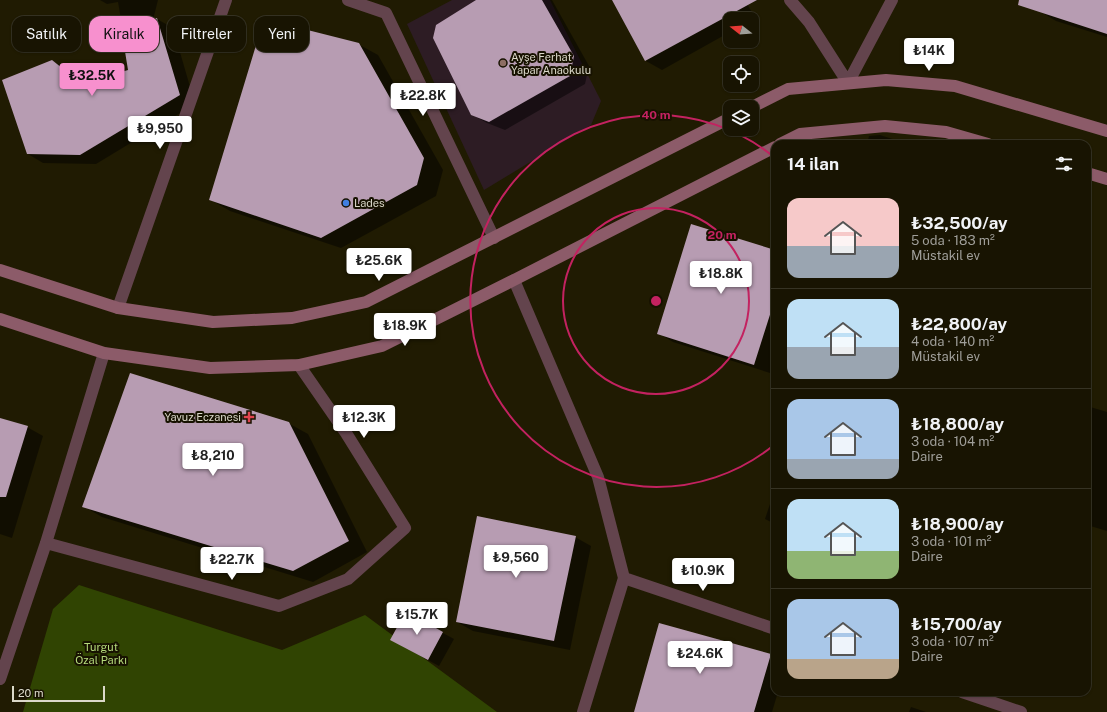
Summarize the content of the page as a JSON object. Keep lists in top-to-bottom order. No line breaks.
{"parks":["Turgut Özal Parkı"],"places":{"other":["Ayşe Ferhat Yapar Anaokulu","Lades"],"health":["Yavuz Eczanesi"]},"scale_bar":"20 m","north":"left","page":{"chip":["Satılık","Kiralık","Filtreler","Yeni"],"price":["₺14K","₺32.5K","₺22.8K","₺9,950","₺25.6K","₺18.8K","₺18.9K","₺12.3K","₺8,210","₺9,560","₺22.7K","₺10.9K","₺15.7K","₺24.6K"],"heading":"14 ilan","list":[{"name":"₺32,500/ay","note":"5 oda · 183 m² · Müstakil ev"},{"name":"₺22,800/ay","note":"4 oda · 140 m² · Müstakil ev"},{"name":"₺18,800/ay","note":"3 oda · 104 m² · Daire"},{"name":"₺18,900/ay","note":"3 oda · 101 m² · Daire"},{"name":"₺15,700/ay","note":"3 oda · 107 m² · Daire"}],"scale":"20 m"},"rings":["40 m","20 m"]}
